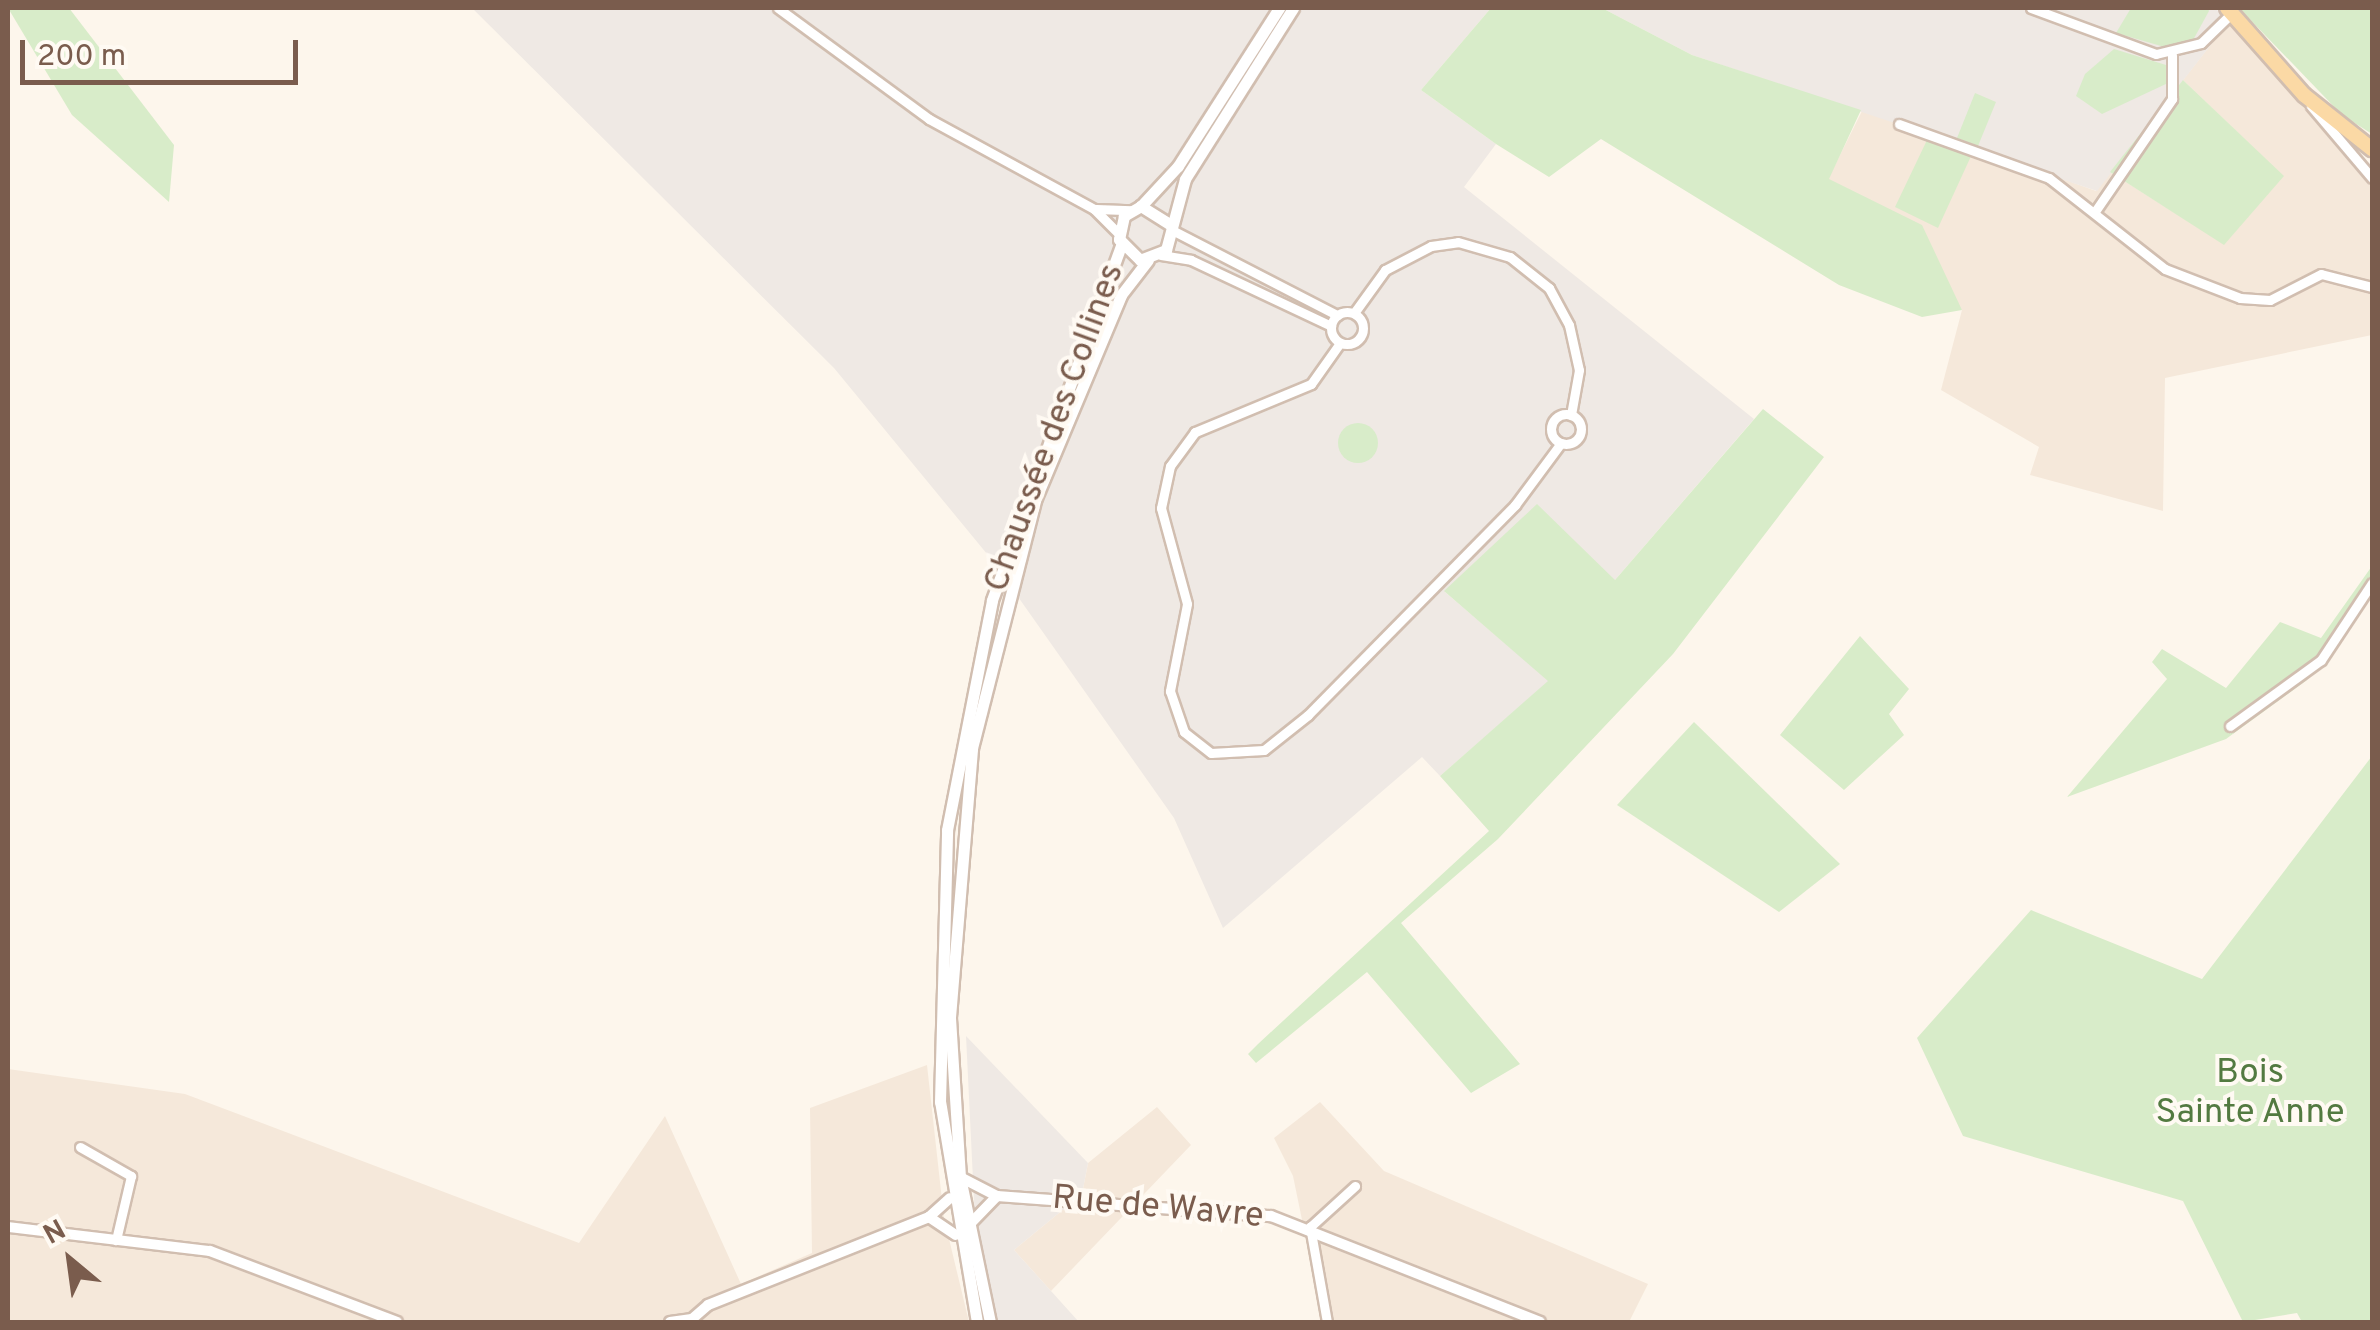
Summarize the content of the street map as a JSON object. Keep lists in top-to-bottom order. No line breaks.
{"streets":{"main road":["Chaussée des Collines"],"street":["Rue de Wavre"]},"crossings":[["Chaussée des Collines","Rue de Wavre"]],"parks":["Bois Sainte Anne"],"scale_bar":"200 m","north":"top left"}
